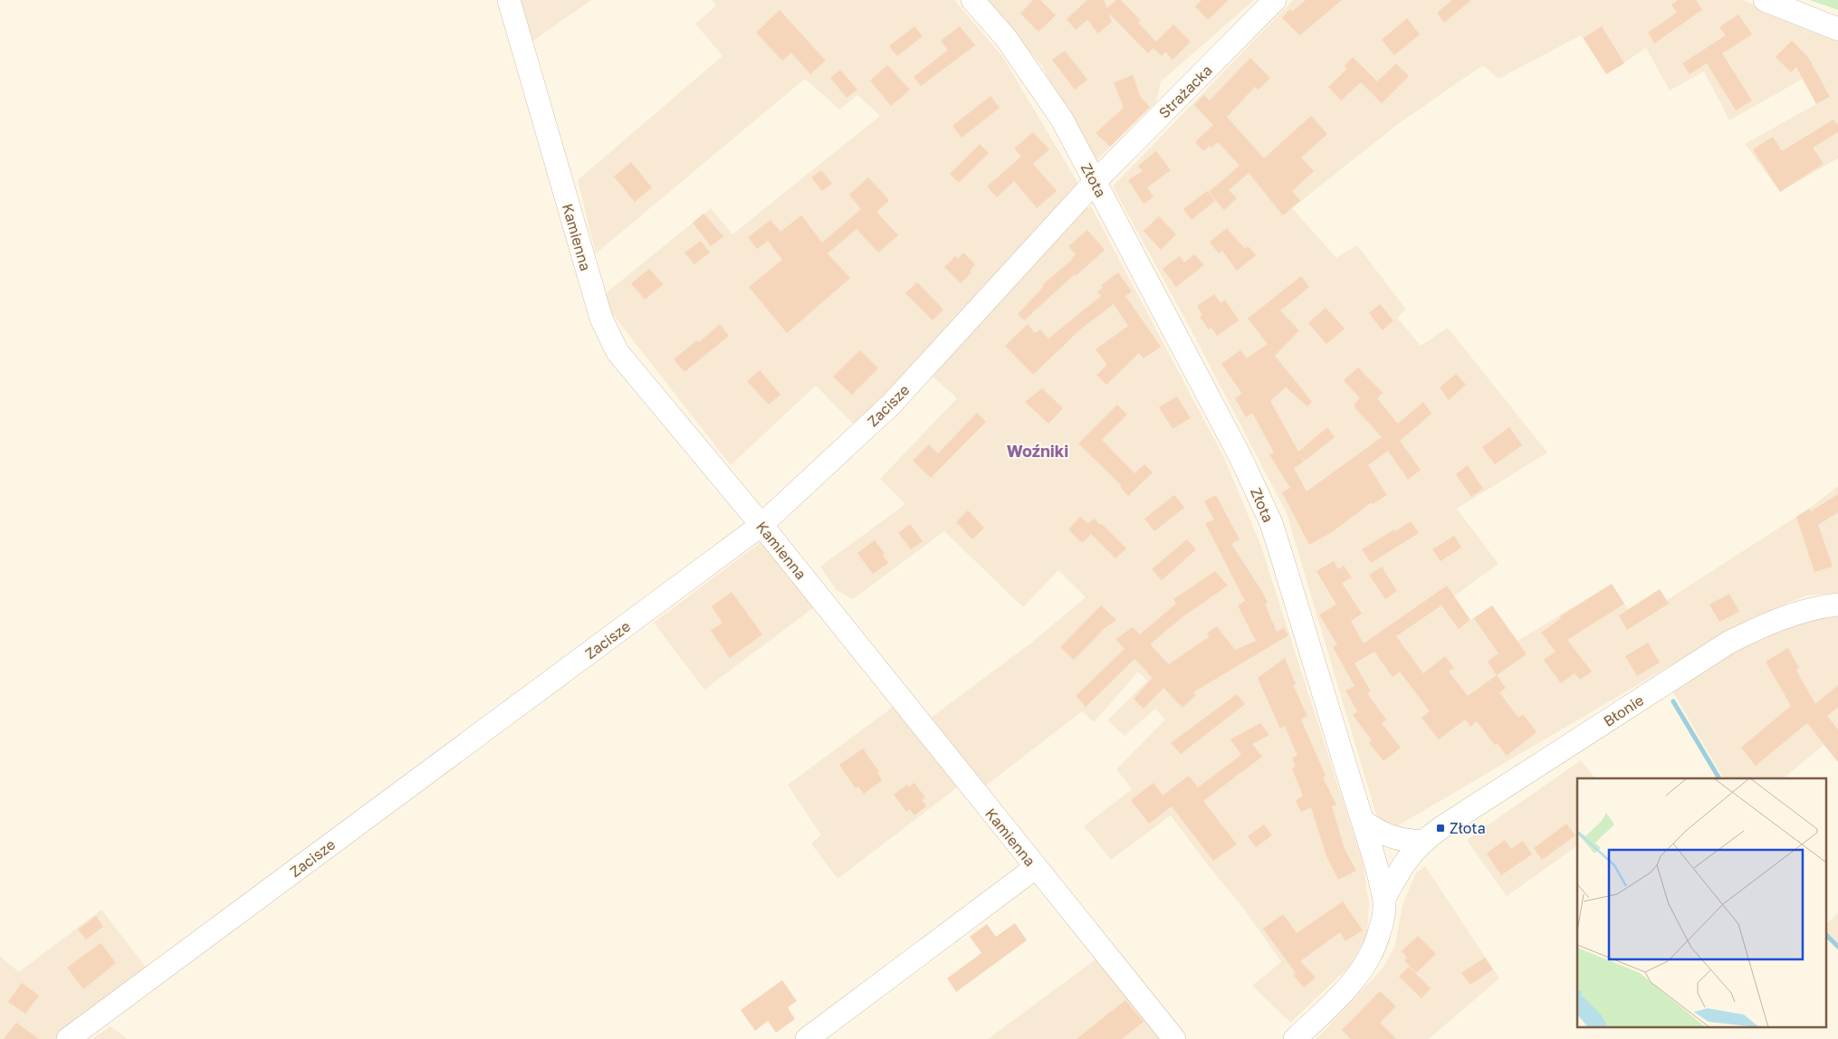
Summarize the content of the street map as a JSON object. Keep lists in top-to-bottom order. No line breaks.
{"streets":{"street":["Strażacka","Złota","Kamienna","Zacisze","Błonie"]},"crossings":[["Strażacka","Złota"],["Strażacka","Zacisze"],["Złota","Zacisze"],["Złota","Błonie"],["Kamienna","Zacisze"]],"districts":["Woźniki"],"places":{"transit":["Złota"]}}
